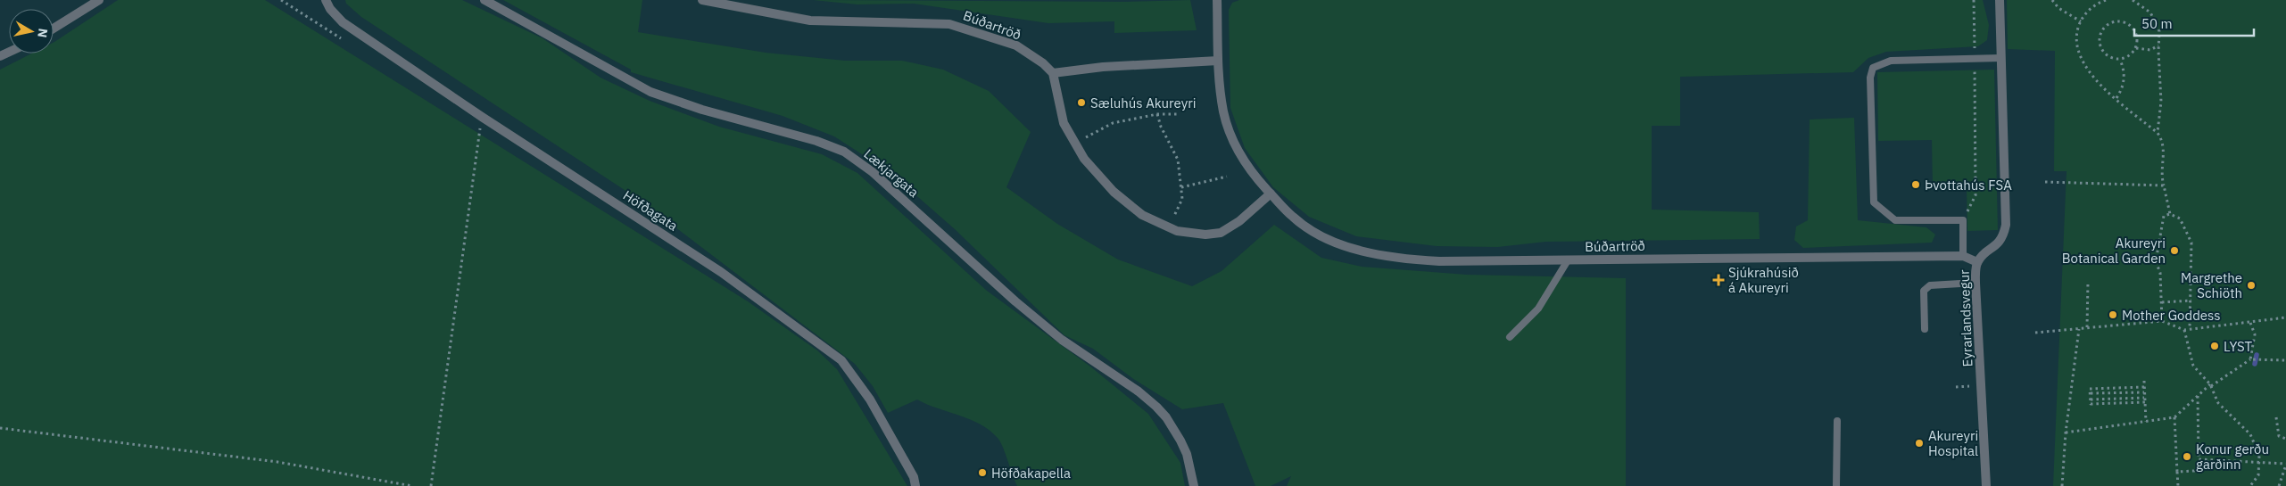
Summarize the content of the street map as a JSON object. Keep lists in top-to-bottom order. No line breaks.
{"streets":{"street":["Búðartröð","Lækjargata","Höfðagata","Eyrarlandsvegur"]},"crossings":[["Búðartröð","Eyrarlandsvegur"]],"places":{"other":["Sæluhús Akureyri","Þvottahús FSA","Akureyri Botanical Garden","Margrethe Schiöth","Mother Goddess","LYST","Akureyri Hospital","Konur gerðu garðinn","Höfðakapella"],"health":["Sjúkrahúsið á Akureyri"]},"scale_bar":"50 m","north":"right"}
